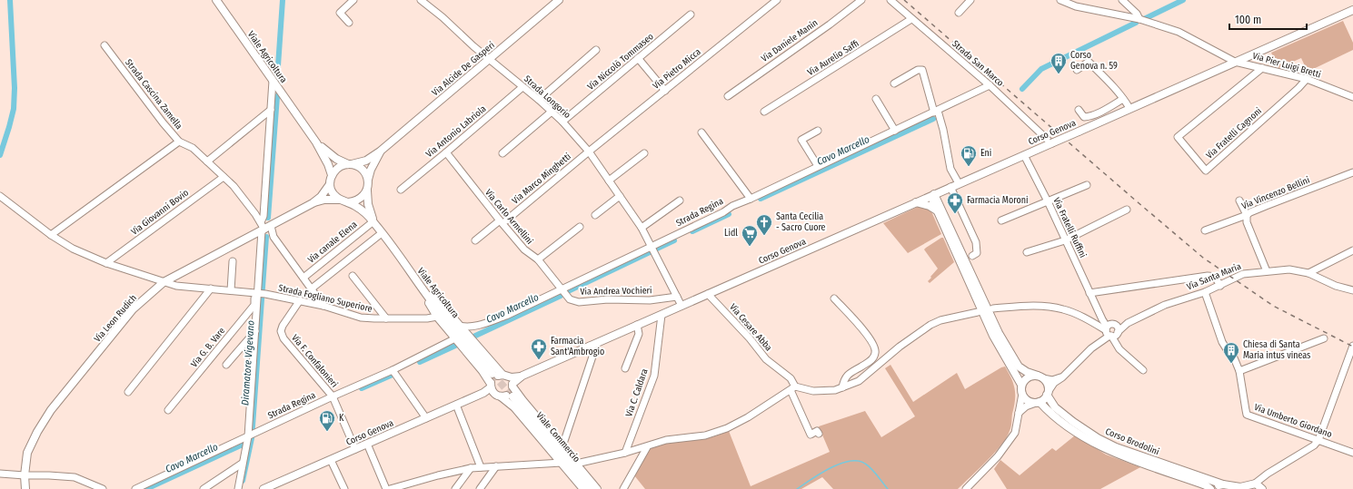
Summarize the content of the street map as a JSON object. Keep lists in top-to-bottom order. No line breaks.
{"streets":{"main road":["Viale Agricoltura","Via Alcide De Gasperi","Corso Genova","Via Leon Rudich","Viale Commercio","Corso Brodolini"],"street":["Via Daniele Manin","Via Aurelio Saffi","Via Niccolò Tommaseo","Strada San Marco","Via Pier Luigi Bretti","Via Pietro Micca","Strada Cascina Zamella","Strada Longorio","Via Antonio Labriola","Via Fratelli Cagnoni","Via Marco Minghetti","Via Vincenzo Bellini","Via Giovanni Bovio","Strada Regina","Via Carlo Armellini","Via Fratelli Ruffini","Via canale Elena","Via Santa Maria","Via Andrea Vochieri","Strada Fogliano Superiore","Via Cesare Abba","Via G. B. Vare","Via F. Confalonieri","Via C. Caldara","Via Umberto Giordano"]},"crossings":[["Viale Agricoltura","Via Alcide De Gasperi"],["Viale Agricoltura","Via canale Elena"],["Via Aurelio Saffi","Strada San Marco"],["Via Niccolò Tommaseo","Strada Longorio"],["Strada San Marco","Corso Genova"],["Strada San Marco","Strada Regina"],["Via Pier Luigi Bretti","Corso Genova"],["Via Pier Luigi Bretti","Via Fratelli Cagnoni"],["Via Alcide De Gasperi","Strada Longorio"],["Via Pietro Micca","Strada Longorio"],["Via Pietro Micca","Via Marco Minghetti"],["Strada Cascina Zamella","Via Giovanni Bovio"],["Strada Cascina Zamella","Via canale Elena"],["Strada Cascina Zamella","Strada Fogliano Superiore"],["Strada Cascina Zamella","Via Leon Rudich"],["Strada Longorio","Via Antonio Labriola"],["Strada Longorio","Corso Genova"],["Strada Longorio","Via Marco Minghetti"],["Strada Longorio","Strada Regina"],["Strada Longorio","Via Andrea Vochieri"],["Via Antonio Labriola","Via Carlo Armellini"],["Corso Genova","Via Fratelli Ruffini"],["Corso Genova","Via Cesare Abba"],["Corso Genova","Via C. Caldara"],["Via Marco Minghetti","Via Carlo Armellini"],["Via Giovanni Bovio","Strada Fogliano Superiore"],["Strada Regina","Via Carlo Armellini"],["Strada Regina","Via Andrea Vochieri"],["Strada Regina","Via F. Confalonieri"],["Via Carlo Armellini","Via Andrea Vochieri"],["Via Fratelli Ruffini","Via Santa Maria"],["Via Santa Maria","Via Umberto Giordano"],["Strada Fogliano Superiore","Via Leon Rudich"],["Strada Fogliano Superiore","Via G. B. Vare"],["Strada Fogliano Superiore","Via F. Confalonieri"]],"water":["Cavo Marcello","Diramatore Vigevano"],"places":{"building":["Corso Genova n. 59","Chiesa di Santa Maria intus vineas"],"fuel station":["Eni","K"],"pharmacy":["Farmacia Moroni","Farmacia Sant'Ambrogio"],"church":["Santa Cecilia - Sacro Cuore"],"supermarket":["Lidl"]},"scale_bar":"100 m"}
